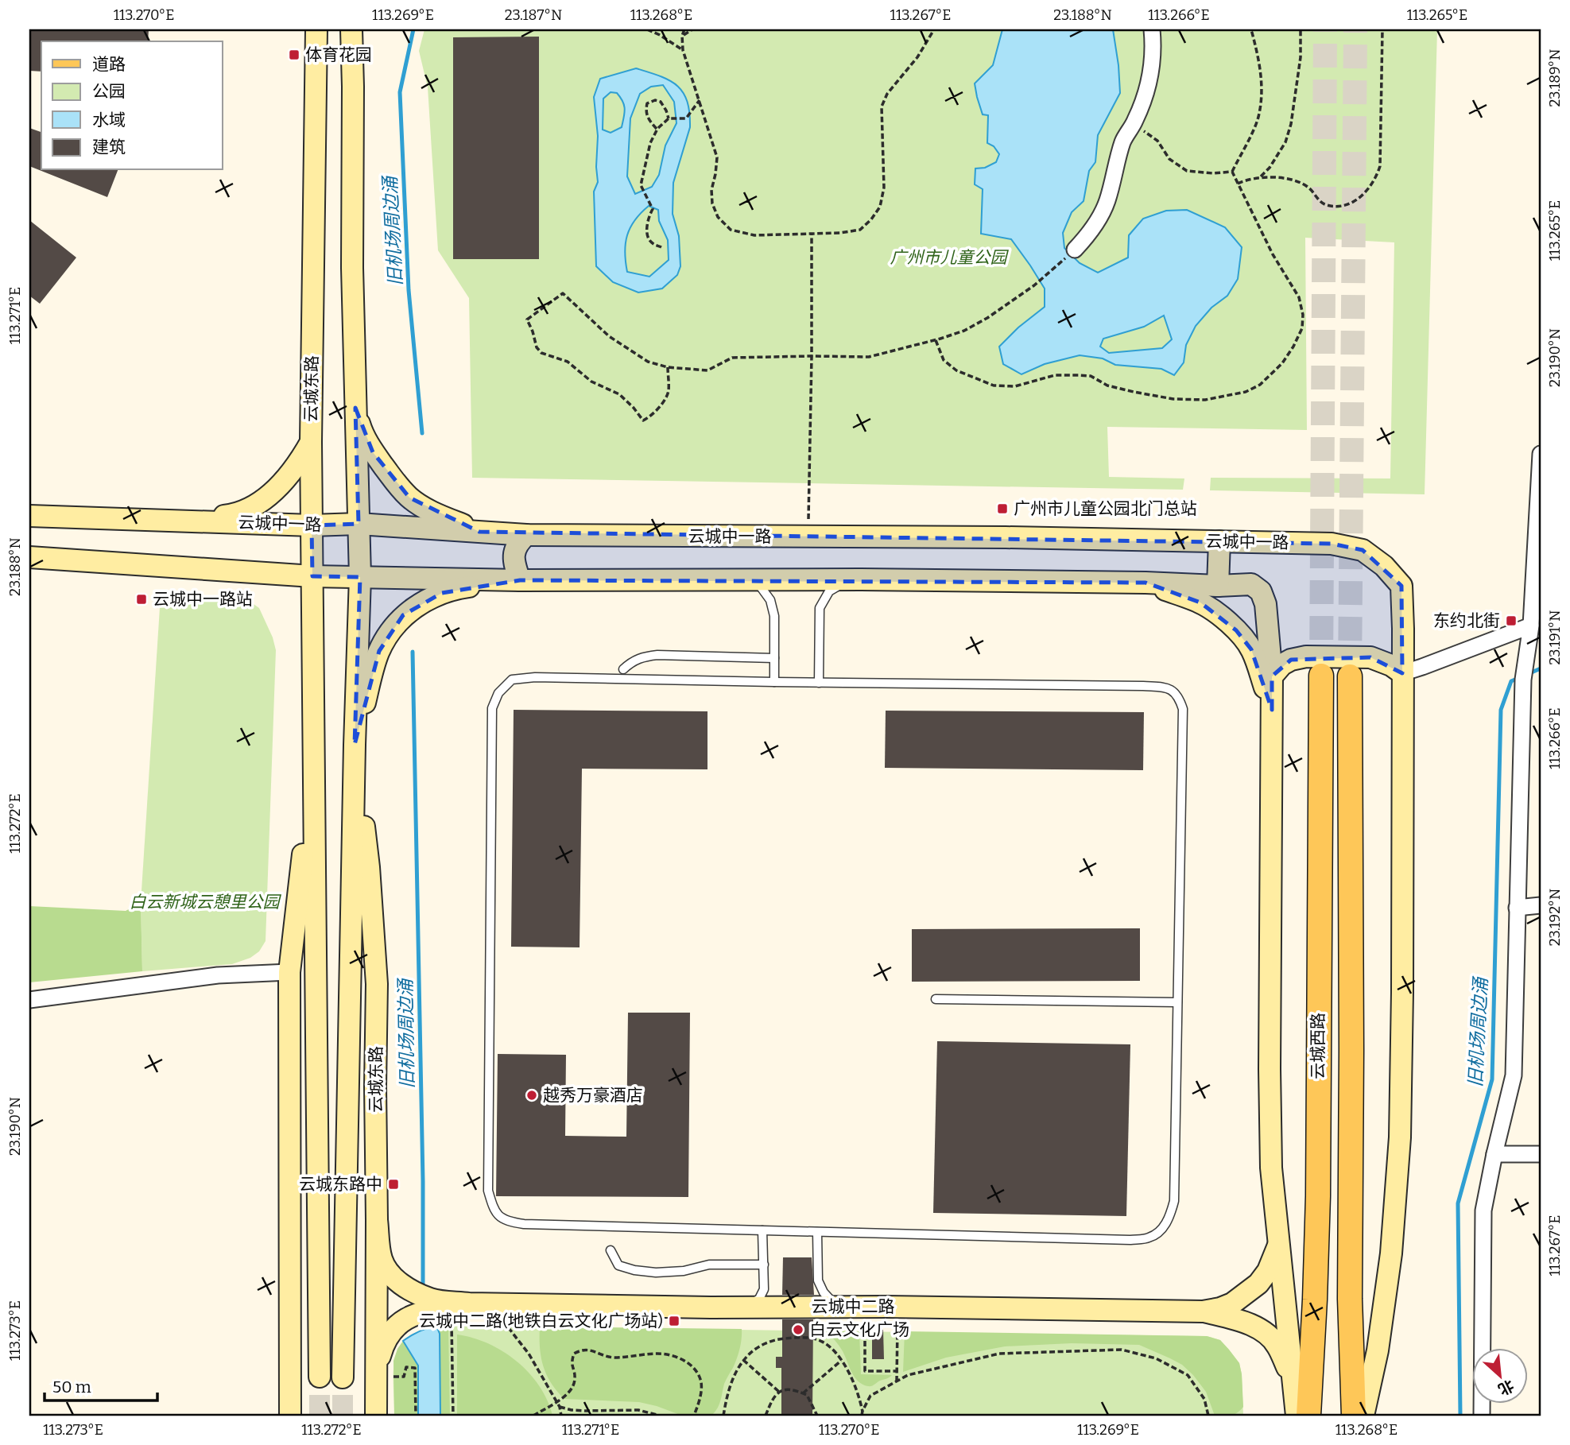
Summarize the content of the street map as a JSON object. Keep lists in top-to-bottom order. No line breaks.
{"streets":{"main road":["云城东路","云城中一路","云城西路","云城中二路"]},"crossings":[["云城东路","云城中一路"]],"water":["旧机场周边涌"],"parks":["广州市儿童公园","白云新城云憩里公园"],"places":{"transit":["体育花园","广州市儿童公园北门总站","云城中一路站","东约北街","云城东路中","云城中二路(地铁白云文化广场站)"],"other":["越秀万豪酒店","白云文化广场"]},"legend":["道路","公园","水域","建筑"],"scale_bar":"50 m","north":"bottom right","coordinates":["113.270°E","113.269°E","23.187°N","113.268°E","113.267°E","23.188°N","113.266°E","113.265°E","23.189°N","113.271°E","23.190°N","23.191°N","113.272°E","23.192°N","113.273°E"]}
